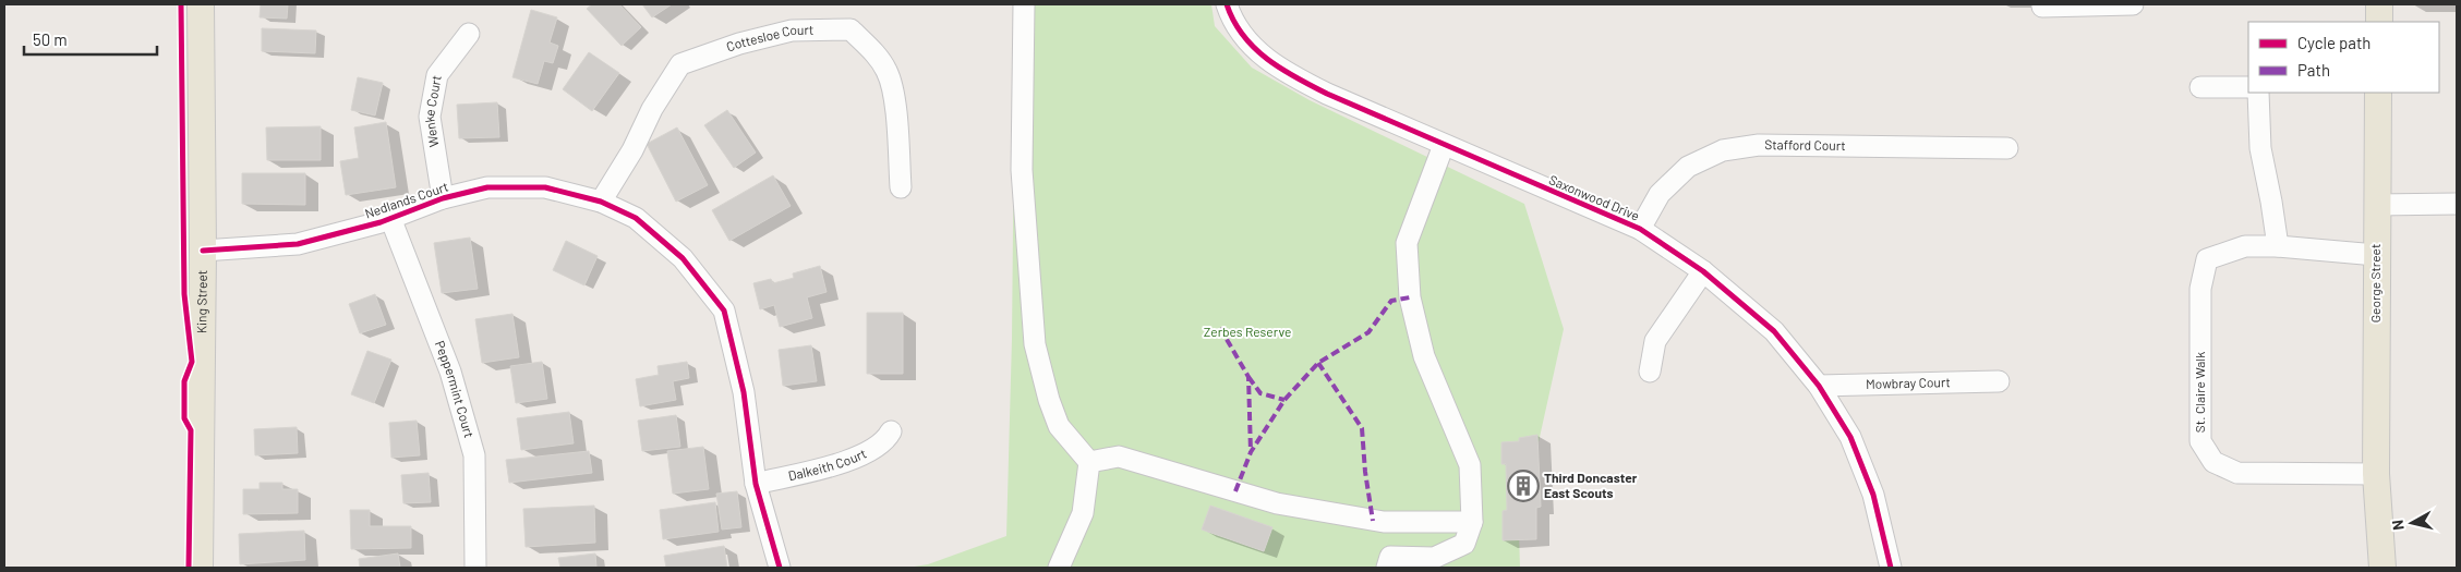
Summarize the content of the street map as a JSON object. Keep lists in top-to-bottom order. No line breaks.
{"streets":{"main road":["George Street","King Street"],"street":["Cottesloe Court","Wenke Court","Stafford Court","Saxonwood Drive","Nedlands Court","Mowbray Court","Peppermint Court","St. Claire Walk","Dalkeith Court"]},"crossings":[["Cottesloe Court","Nedlands Court"],["Wenke Court","Nedlands Court"],["Stafford Court","Saxonwood Drive"],["Saxonwood Drive","Mowbray Court"],["Nedlands Court","King Street"],["Nedlands Court","Peppermint Court"],["Nedlands Court","Dalkeith Court"],["George Street","St. Claire Walk"]],"parks":["Zerbes Reserve"],"places":{"building":["Third Doncaster East Scouts"]},"legend":["Cycle path","Path"],"scale_bar":"50 m","north":"left"}
